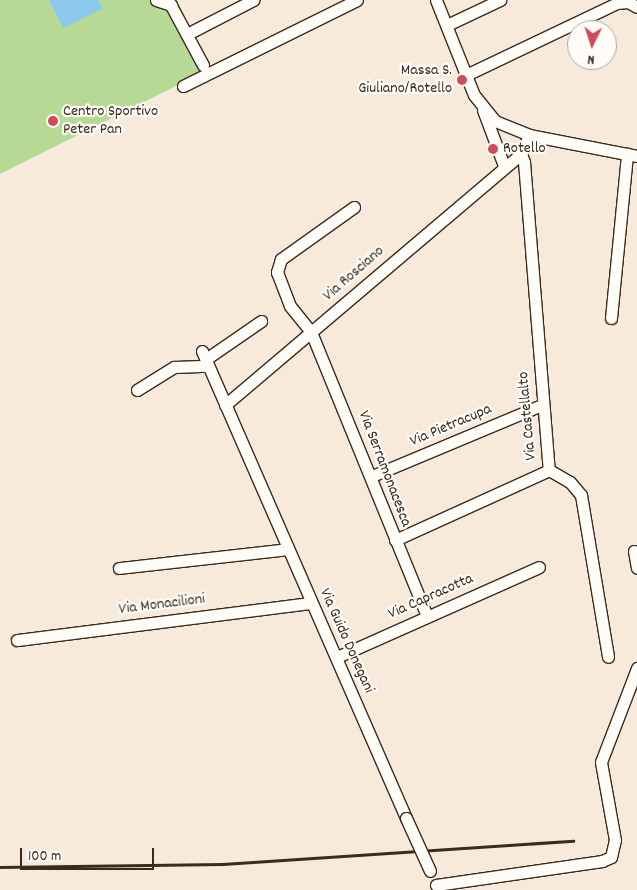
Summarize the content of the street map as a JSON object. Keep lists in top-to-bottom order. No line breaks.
{"streets":{"street":["Via Rosciano","Via Castellalto","Via Pietracupa","Via Serramonacesca","Via Capracotta","Via Monacilioni","Via Guido Donegani"]},"crossings":[["Via Rosciano","Via Castellalto"],["Via Rosciano","Via Serramonacesca"],["Via Rosciano","Via Guido Donegani"],["Via Castellalto","Via Pietracupa"],["Via Pietracupa","Via Serramonacesca"],["Via Serramonacesca","Via Capracotta"],["Via Capracotta","Via Guido Donegani"],["Via Monacilioni","Via Guido Donegani"]],"places":["Massa S. Giuliano/Rotello","Centro Sportivo Peter Pan","Rotello"],"scale_bar":"100 m","north":"bottom"}
